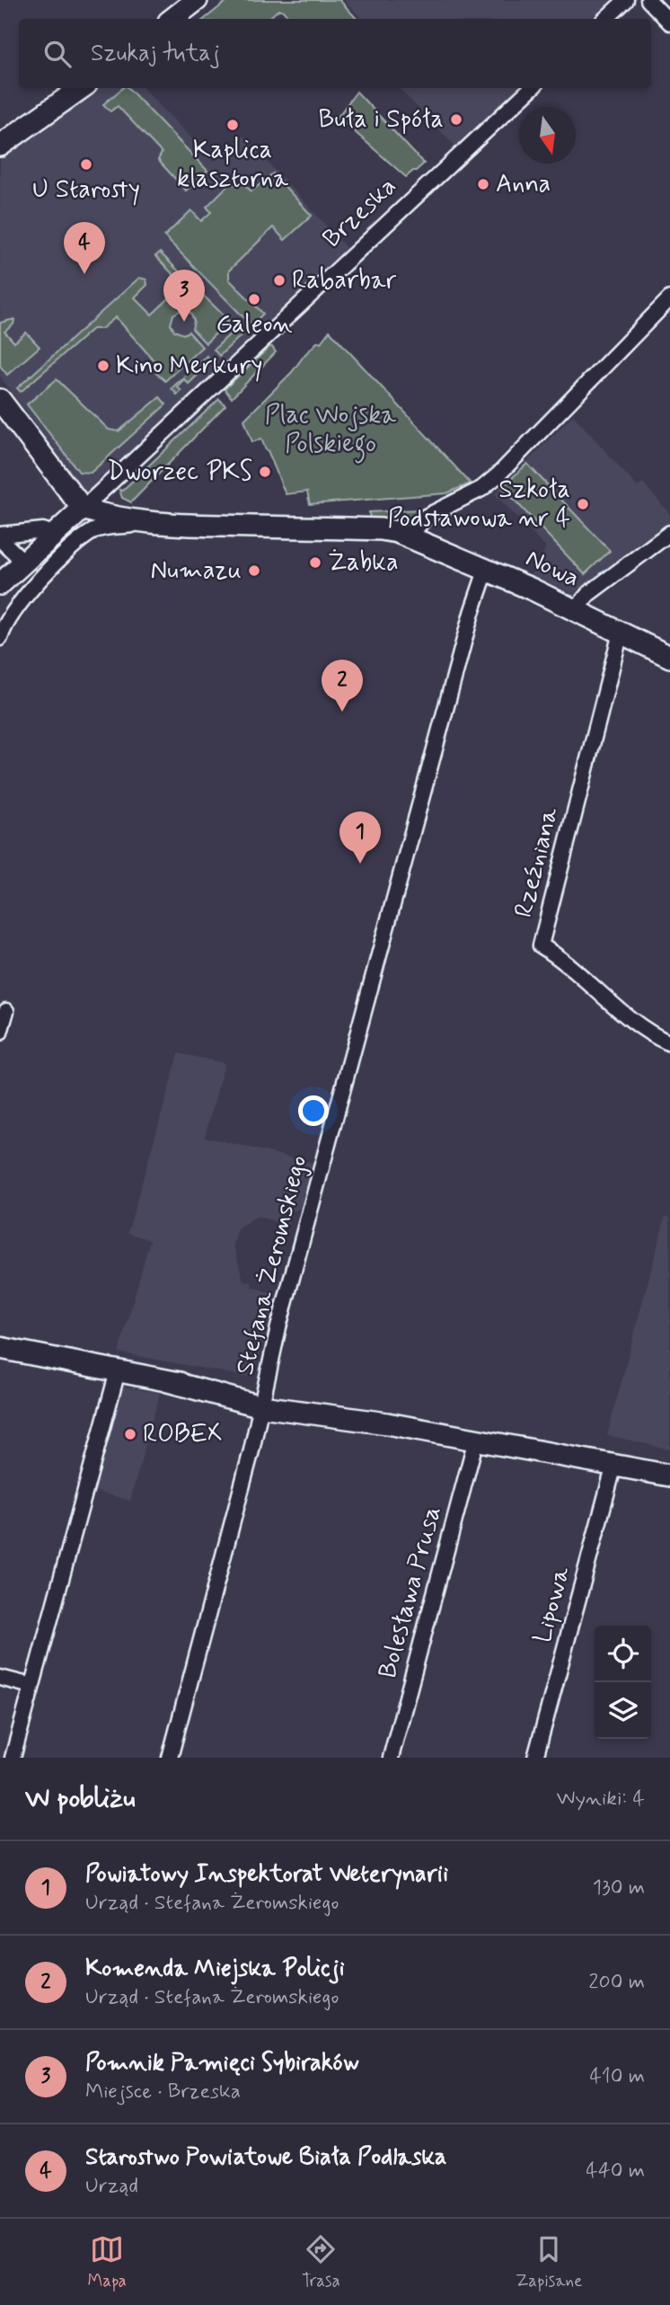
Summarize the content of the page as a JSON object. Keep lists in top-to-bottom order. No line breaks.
{"streets":{"street":["Brzeska","Nowa","Rzeźniana","Stefana Żeromskiego","Bolesława Prusa","Lipowa"]},"crossings":[["Nowa","Rzeźniana"],["Nowa","Stefana Żeromskiego"]],"parks":["Plac Wojska Polskiego"],"places":["Buła i Spóła","Kaplica klasztorna","U Starosty","Anna","Rabarbar","Galeon","Kino Merkury","Dworzec PKS","Szkoła Podstawowa nr 4","Żabka","Numazu","ROBEX"],"north":"bottom","page":{"search":"Szukaj tutaj","pins":["4","3","2","1"],"heading":["W pobliżu","Wyniki: 4"],"list":[{"mark":"1","name":"Powiatowy Inspektorat Weterynarii","note":"Urząd · Stefana Żeromskiego","value":"130 m"},{"mark":"2","name":"Komenda Miejska Policji","note":"Urząd · Stefana Żeromskiego","value":"200 m"},{"mark":"3","name":"Pomnik Pamięci Sybiraków","note":"Miejsce · Brzeska","value":"410 m"},{"mark":"4","name":"Starostwo Powiatowe Biała Podlaska","note":"Urząd","value":"440 m"}],"nav":["Mapa","Trasa","Zapisane"]}}
